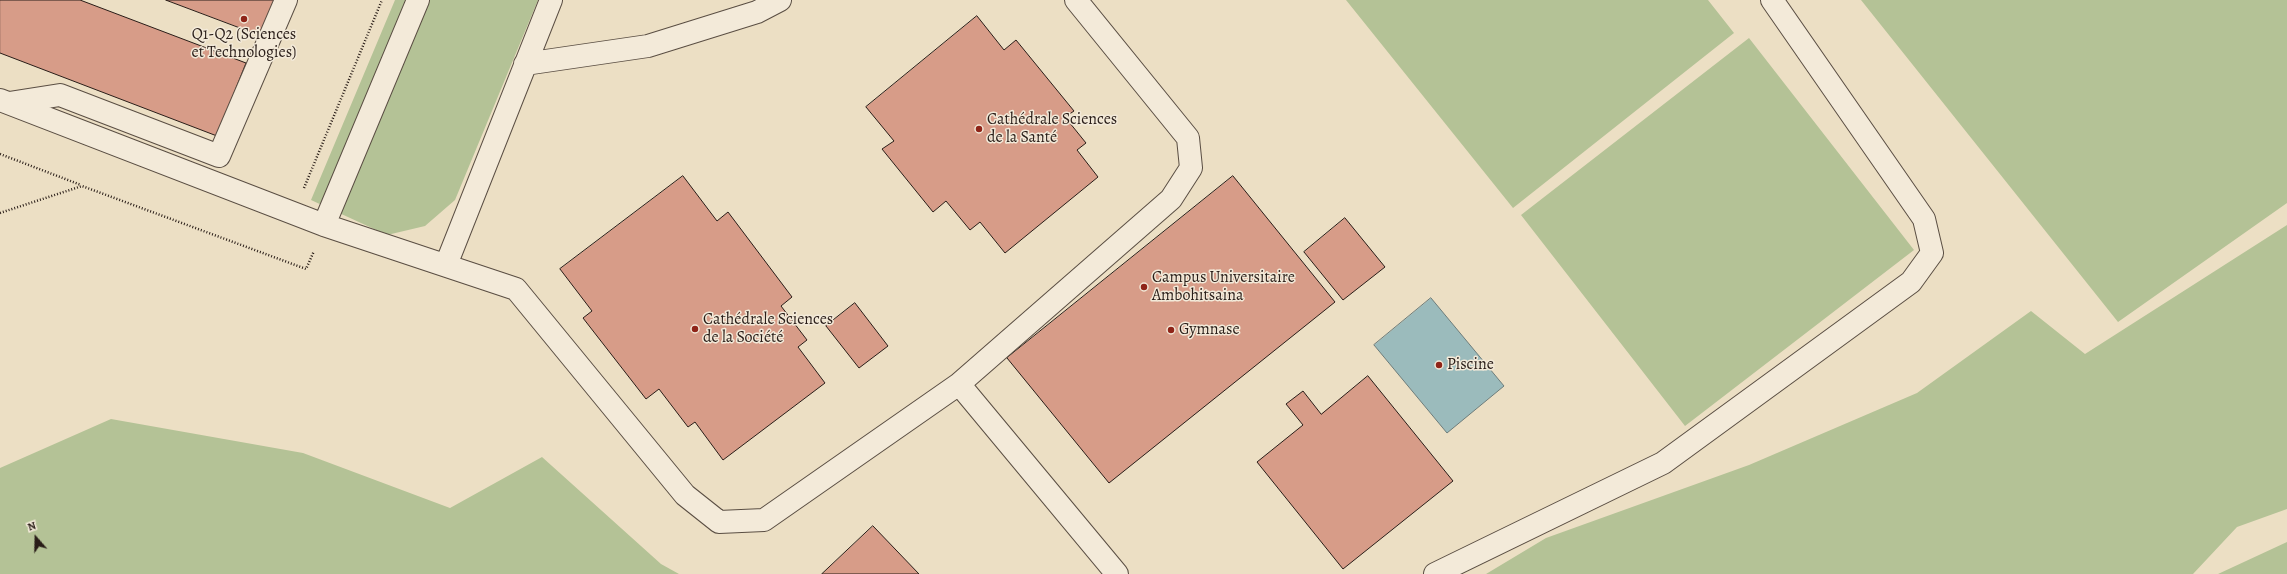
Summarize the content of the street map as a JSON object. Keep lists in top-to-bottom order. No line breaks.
{"places":["Q1-Q2 (Sciences et Technologies)","Cathédrale Sciences de la Santé","Campus Universitaire Ambohitsaina","Cathédrale Sciences de la Société","Gymnase","Piscine"],"north":"top"}
